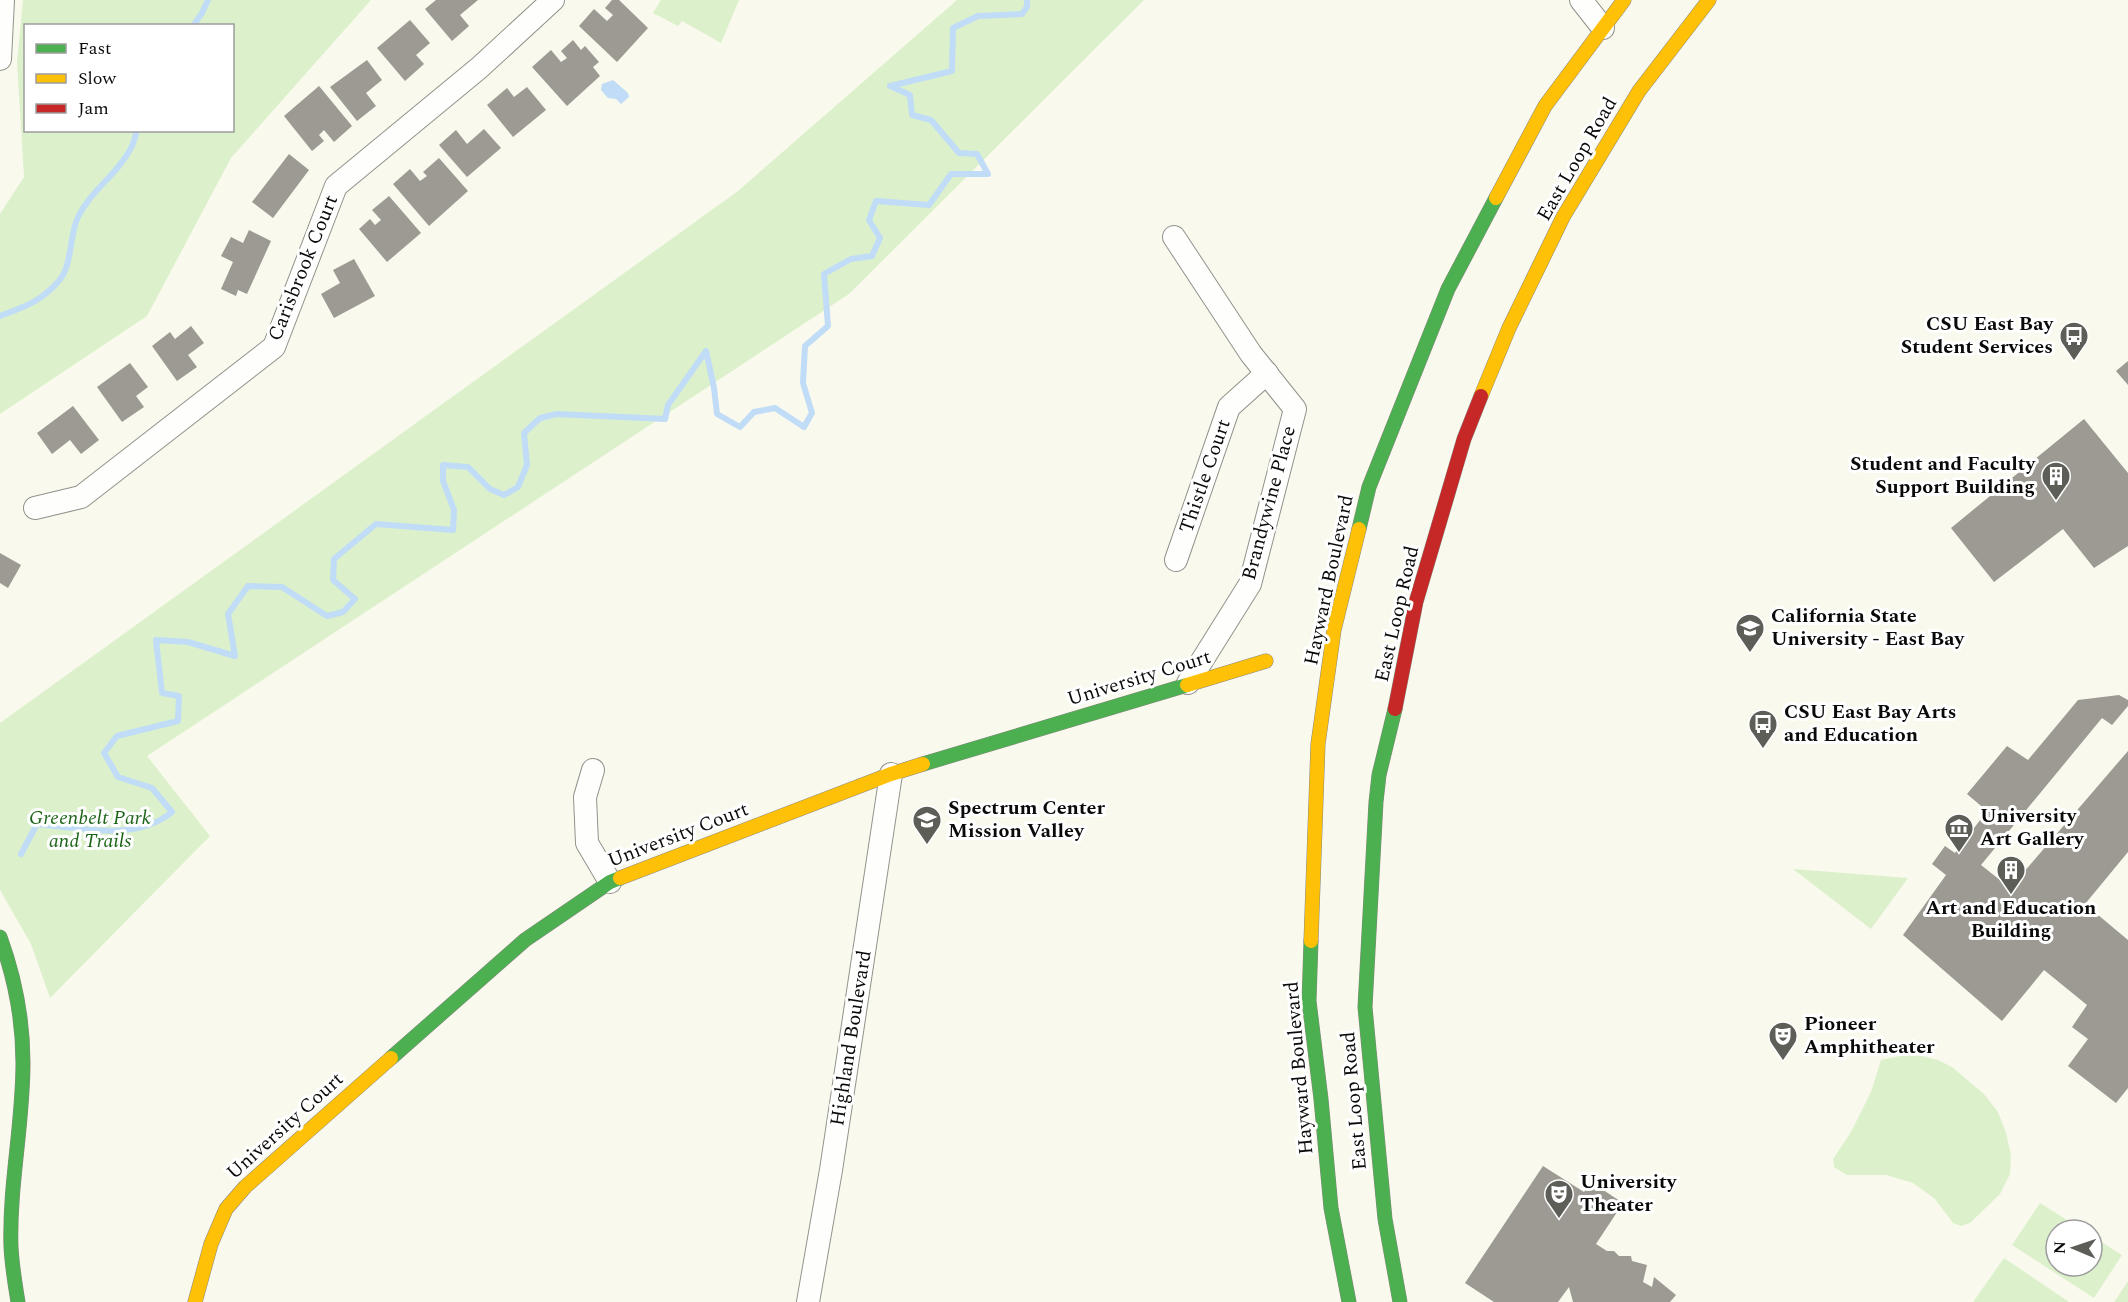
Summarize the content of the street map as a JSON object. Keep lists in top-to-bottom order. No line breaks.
{"streets":{"street":["East Loop Road","Carisbrook Court","Thistle Court","Brandywine Place","Hayward Boulevard","University Court","Highland Boulevard"]},"crossings":[["Thistle Court","Brandywine Place"],["Brandywine Place","University Court"],["University Court","Highland Boulevard"]],"parks":["Greenbelt Park and Trails"],"places":{"bus stop":["CSU East Bay Student Services","CSU East Bay Arts and Education"],"building":["Student and Faculty Support Building","Art and Education Building"],"school or university":["California State University - East Bay","Spectrum Center Mission Valley"],"museum":["University Art Gallery"],"theatre":["Pioneer Amphitheater","University Theater"]},"legend":["Fast","Slow","Jam"],"north":"left"}
